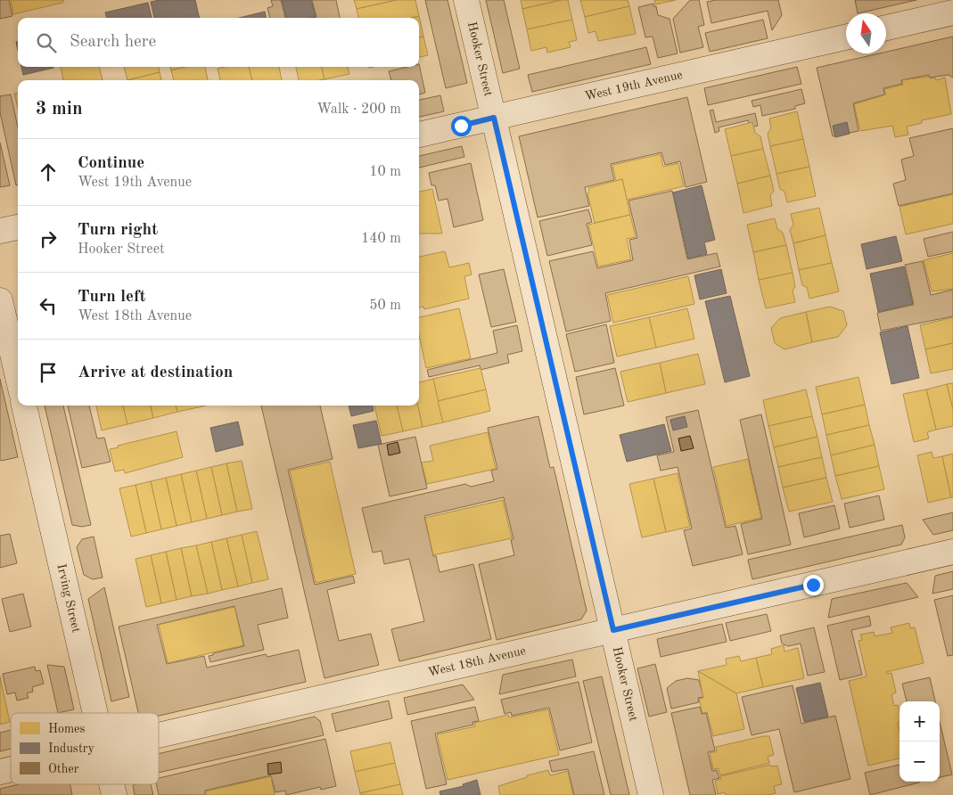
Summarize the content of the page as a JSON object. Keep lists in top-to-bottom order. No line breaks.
{"streets":{"street":["Hooker Street","West 19th Avenue","Irving Street","West 18th Avenue"]},"crossings":[["Hooker Street","West 19th Avenue"],["Hooker Street","West 18th Avenue"]],"legend":["Homes","Industry","Other"],"north":"top","page":{"search":"Search here","heading":["3 min","Walk · 200 m"],"list":[["Continue","West 19th Avenue","10 m"],["Turn right","Hooker Street","140 m"],["Turn left","West 18th Avenue","50 m"],"Arrive at destination"],"map_buttons":["+","−"]}}
